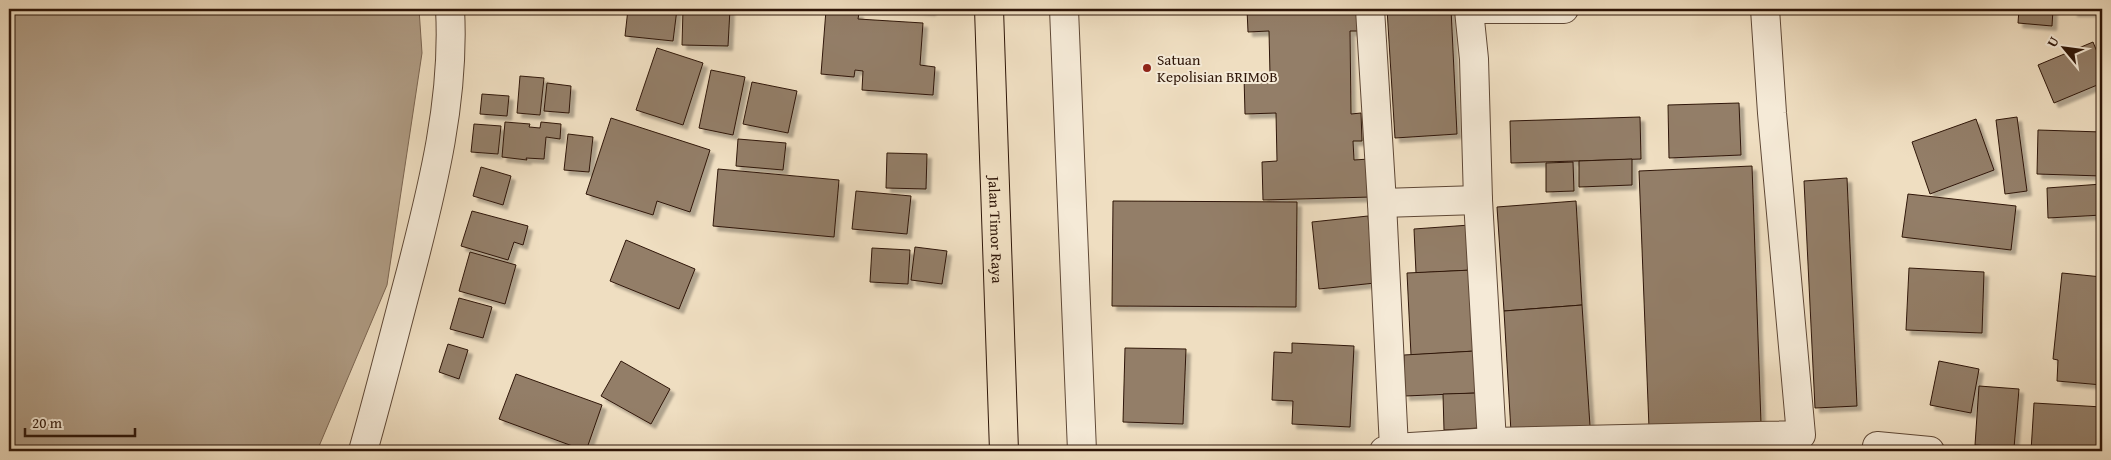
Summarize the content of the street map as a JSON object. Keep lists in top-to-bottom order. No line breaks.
{"streets":{"highway":["Jalan Timor Raya"]},"places":["Satuan Kepolisian BRIMOB"],"scale_bar":"20 m","north":"top left"}
